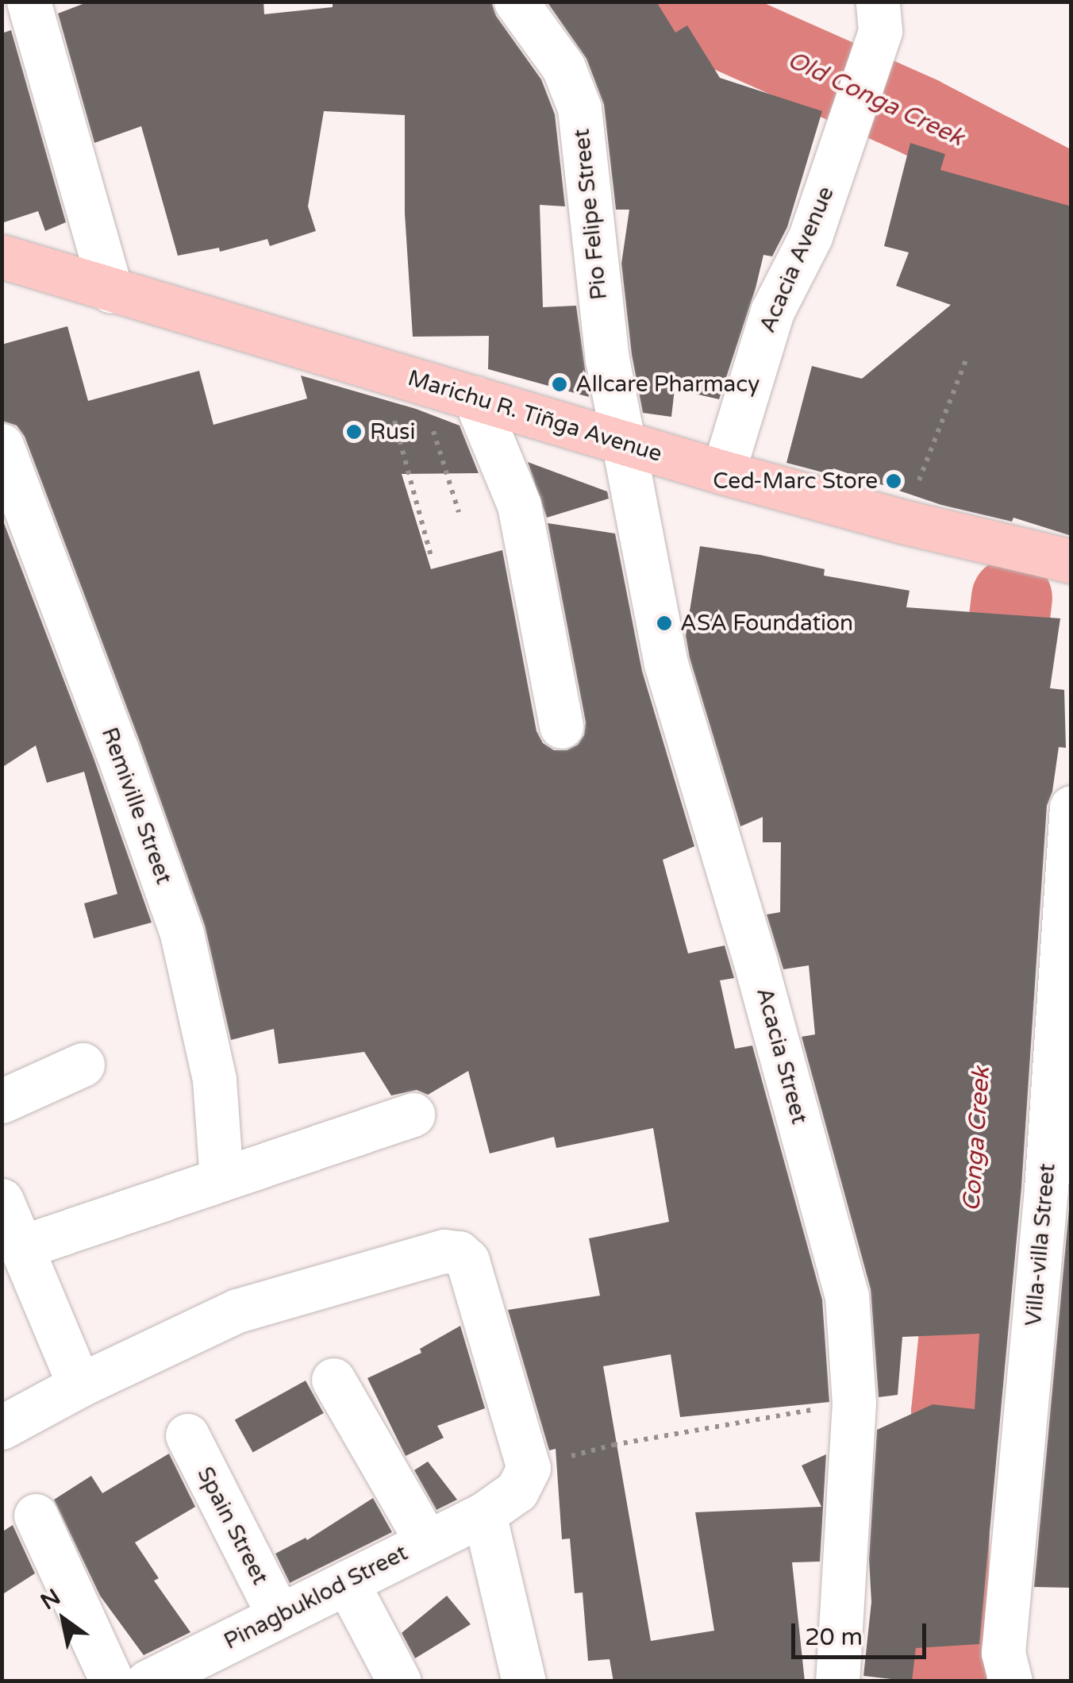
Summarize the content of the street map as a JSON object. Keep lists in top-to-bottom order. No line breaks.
{"streets":{"main road":["Marichu R. Tiñga Avenue"],"street":["Pio Felipe Street","Acacia Avenue","Remiville Street","Acacia Street","Villa-villa Street","Spain Street","Pinagbuklod Street"]},"crossings":[["Pio Felipe Street","Marichu R. Tiñga Avenue"],["Pio Felipe Street","Acacia Street"],["Acacia Avenue","Marichu R. Tiñga Avenue"],["Marichu R. Tiñga Avenue","Acacia Street"],["Spain Street","Pinagbuklod Street"]],"water":["Old Conga Creek","Conga Creek"],"places":["Allcare Pharmacy","Rusi","Ced-Marc Store","ASA Foundation"],"scale_bar":"20 m","north":"top left"}
